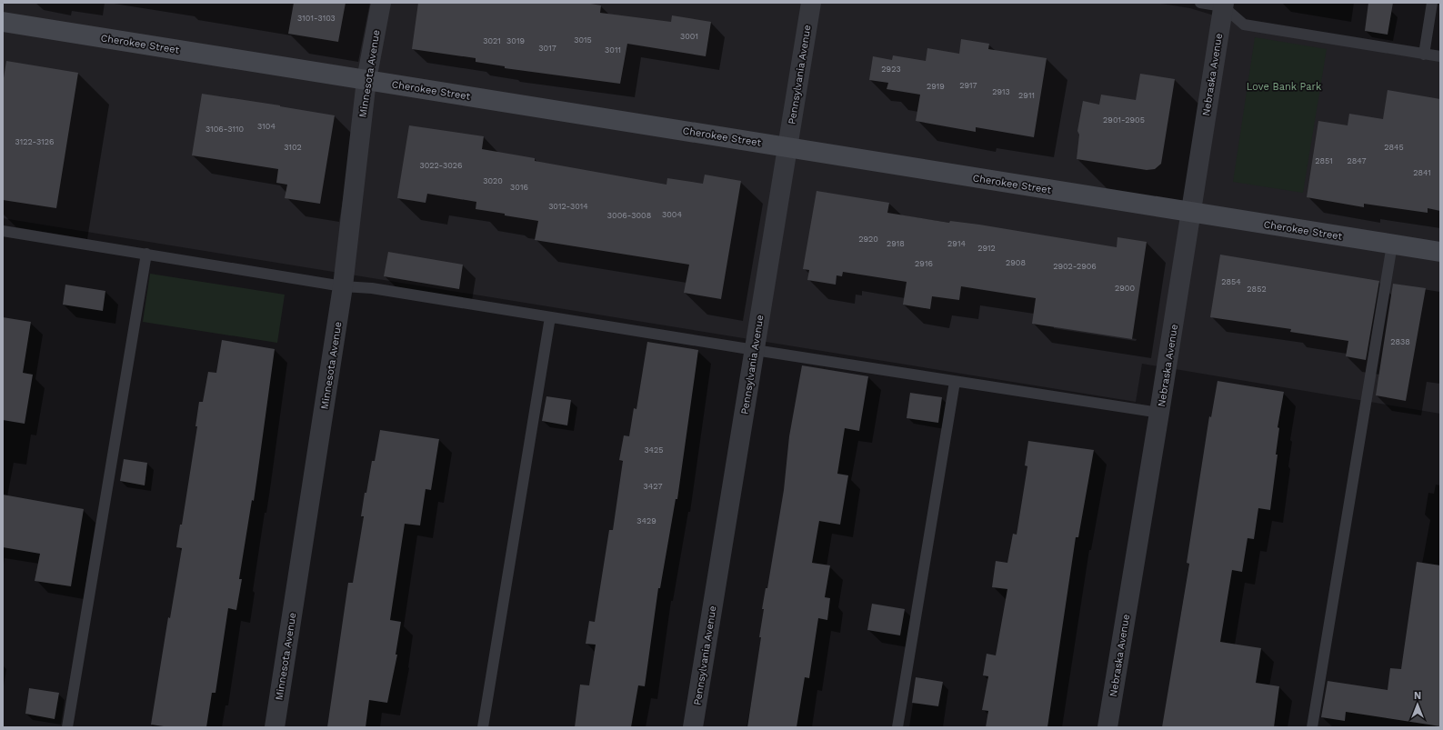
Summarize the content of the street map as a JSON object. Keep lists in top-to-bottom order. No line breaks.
{"streets":{"street":["Cherokee Street","Minnesota Avenue","Pennsylvania Avenue","Nebraska Avenue"]},"crossings":[["Cherokee Street","Minnesota Avenue"],["Cherokee Street","Pennsylvania Avenue"],["Cherokee Street","Nebraska Avenue"]],"parks":["Love Bank Park"],"house_numbers":["3101-3103","3001","3015","3021","3019","3017","3011","2923","2917","2919","2913","2911","2901-2905","3104","3106-3110","3122-3126","3102","2845","2851","2847","3022-3026","2841","3020","3016","3012-3014","3004","3006-3008","2920","2918","2914","2912","2908","2916","2902-2906","2854","2900","2852","2838","3425","3427","3429"],"north":"top"}
